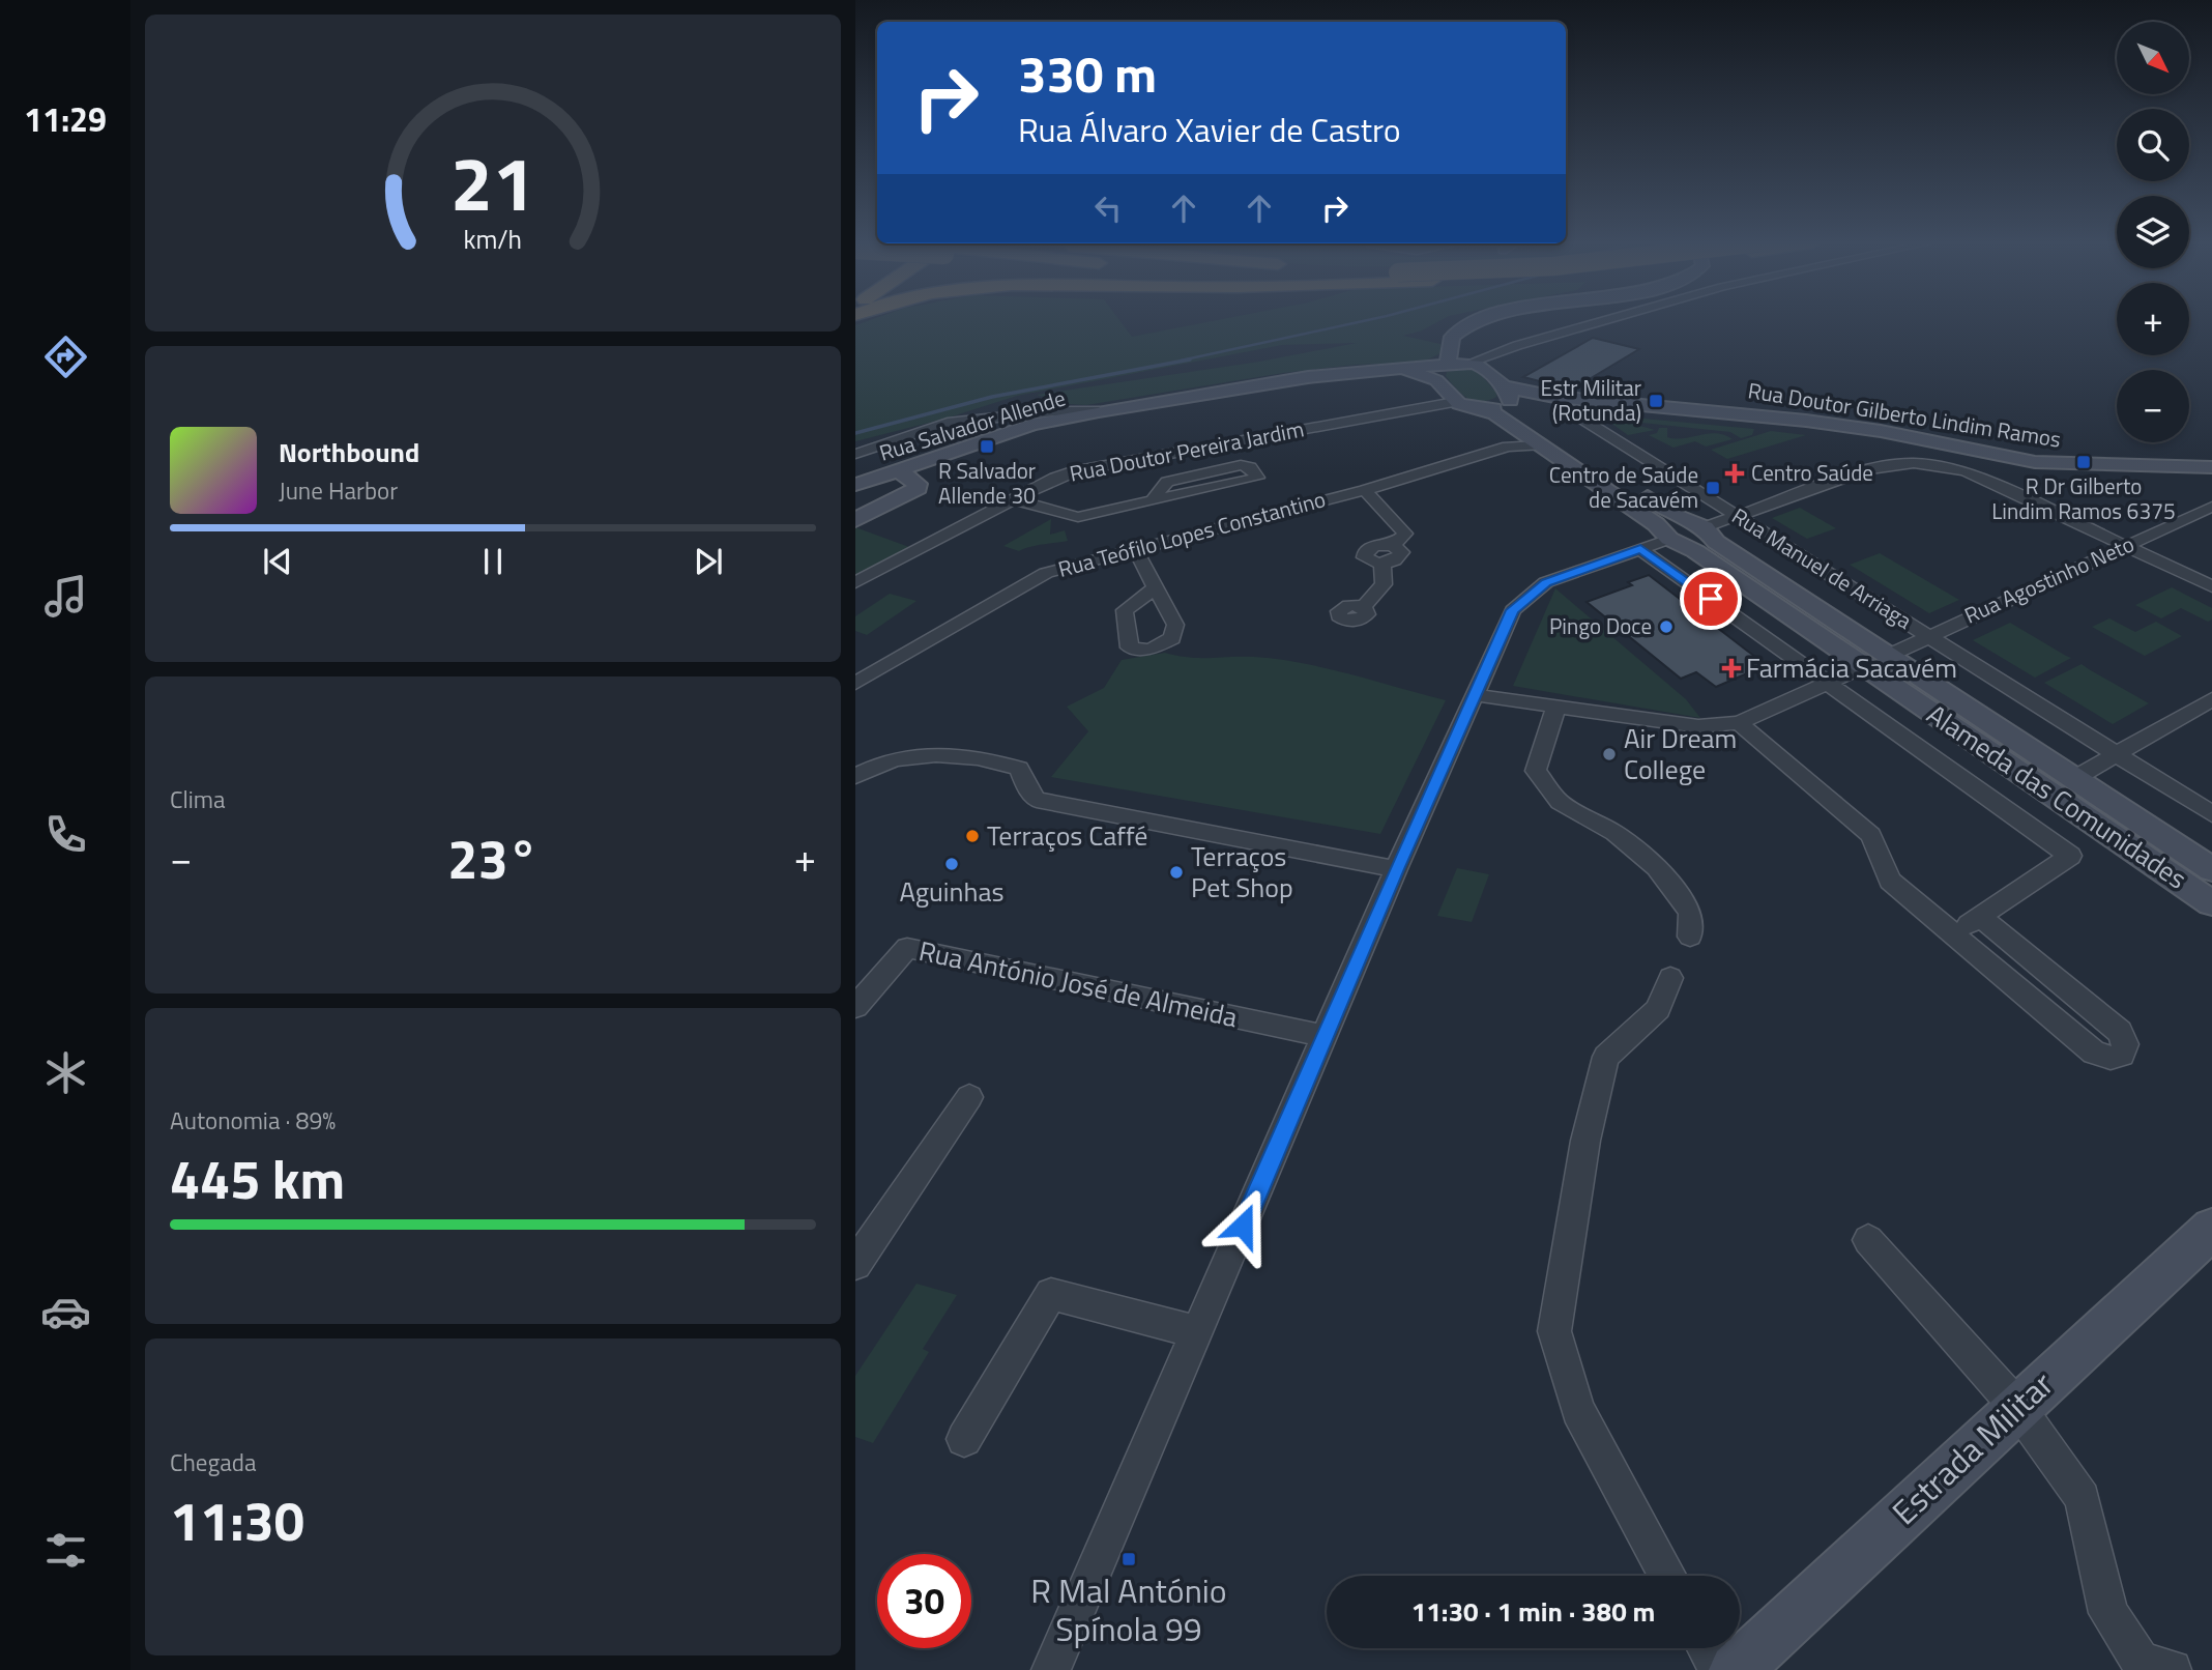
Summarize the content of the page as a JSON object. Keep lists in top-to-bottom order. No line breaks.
{"streets":{"street":["Rua Doutor Gilberto Lindim Ramos","Rua Salvador Allende","Rua Doutor Pereira Jardim","Rua Teófilo Lopes Constantino","Rua Manuel de Arriaga","Rua Agostinho Neto","Alameda das Comunidades","Rua António José de Almeida","Estrada Militar"]},"crossings":[["Rua Doutor Gilberto Lindim Ramos","Rua Teófilo Lopes Constantino"],["Rua Doutor Gilberto Lindim Ramos","Alameda das Comunidades"],["Rua Doutor Pereira Jardim","Alameda das Comunidades"],["Rua Teófilo Lopes Constantino","Alameda das Comunidades"],["Rua Manuel de Arriaga","Rua Agostinho Neto"],["Rua Agostinho Neto","Alameda das Comunidades"]],"places":{"transit":["Estr Militar (Rotunda)","R Salvador Allende 30","R Dr Gilberto Lindim Ramos 6375","Centro de Saúde de Sacavém","R Mal António Spínola 99"],"health":["Centro Saúde","Farmácia Sacavém"],"other":["Pingo Doce","Air Dream College","Terraços Caffé","Aguinhas","Terraços Pet Shop"]},"north":"bottom right","page":{"tabs":"11:29","map_buttons":["+","−"],"turn":["330 m","Rua Álvaro Xavier de Castro"],"song":["Northbound","June Harbor"],"tile":["Clima",["Autonomia · 89%","445 km"],["Chegada","11:30"]],"heat":["−","23°","+"],"limit":"30","trip":"11:30 · 1 min · 380 m","gauge":["21","km/h"]}}
